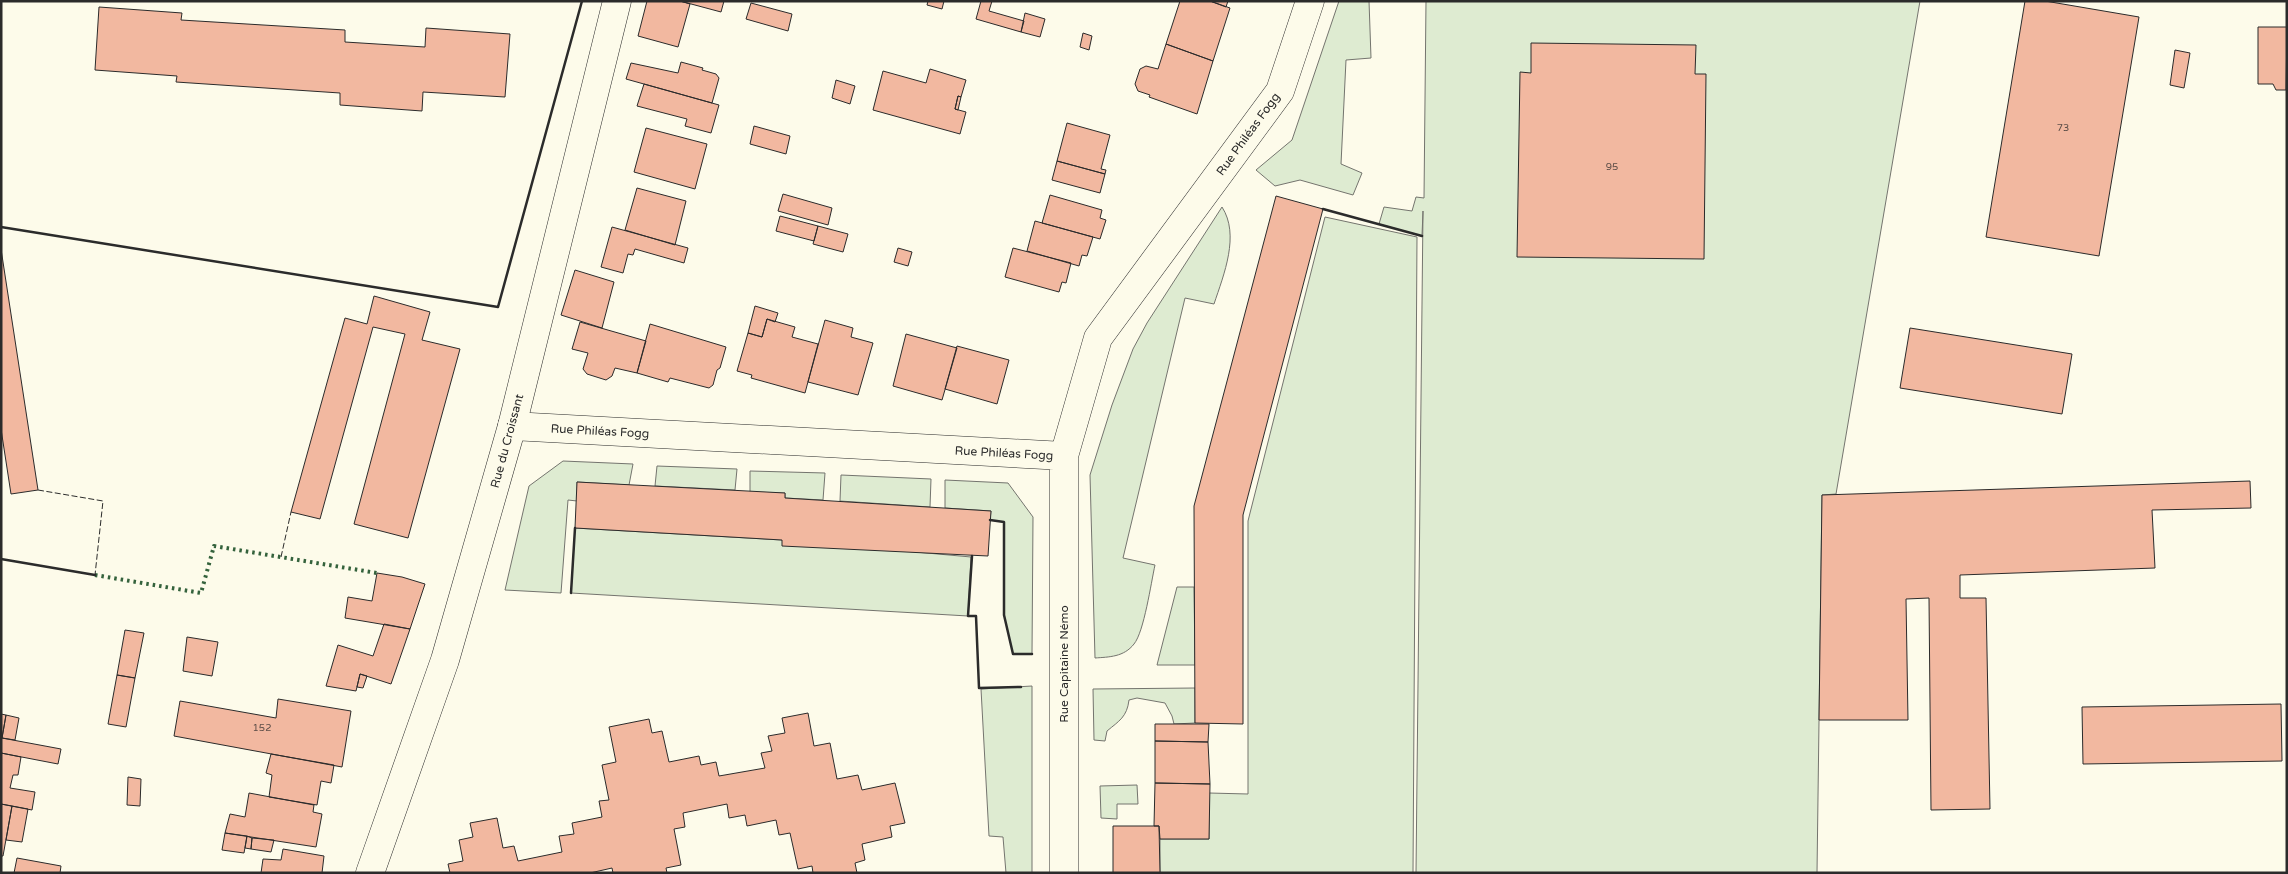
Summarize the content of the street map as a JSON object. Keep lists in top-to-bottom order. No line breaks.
{"streets":{"street":["Rue Philéas Fogg","Rue du Croissant","Rue Capitaine Némo"]},"crossings":[["Rue Philéas Fogg","Rue du Croissant"],["Rue Philéas Fogg","Rue Capitaine Némo"]],"house_numbers":["73","95","152"]}
